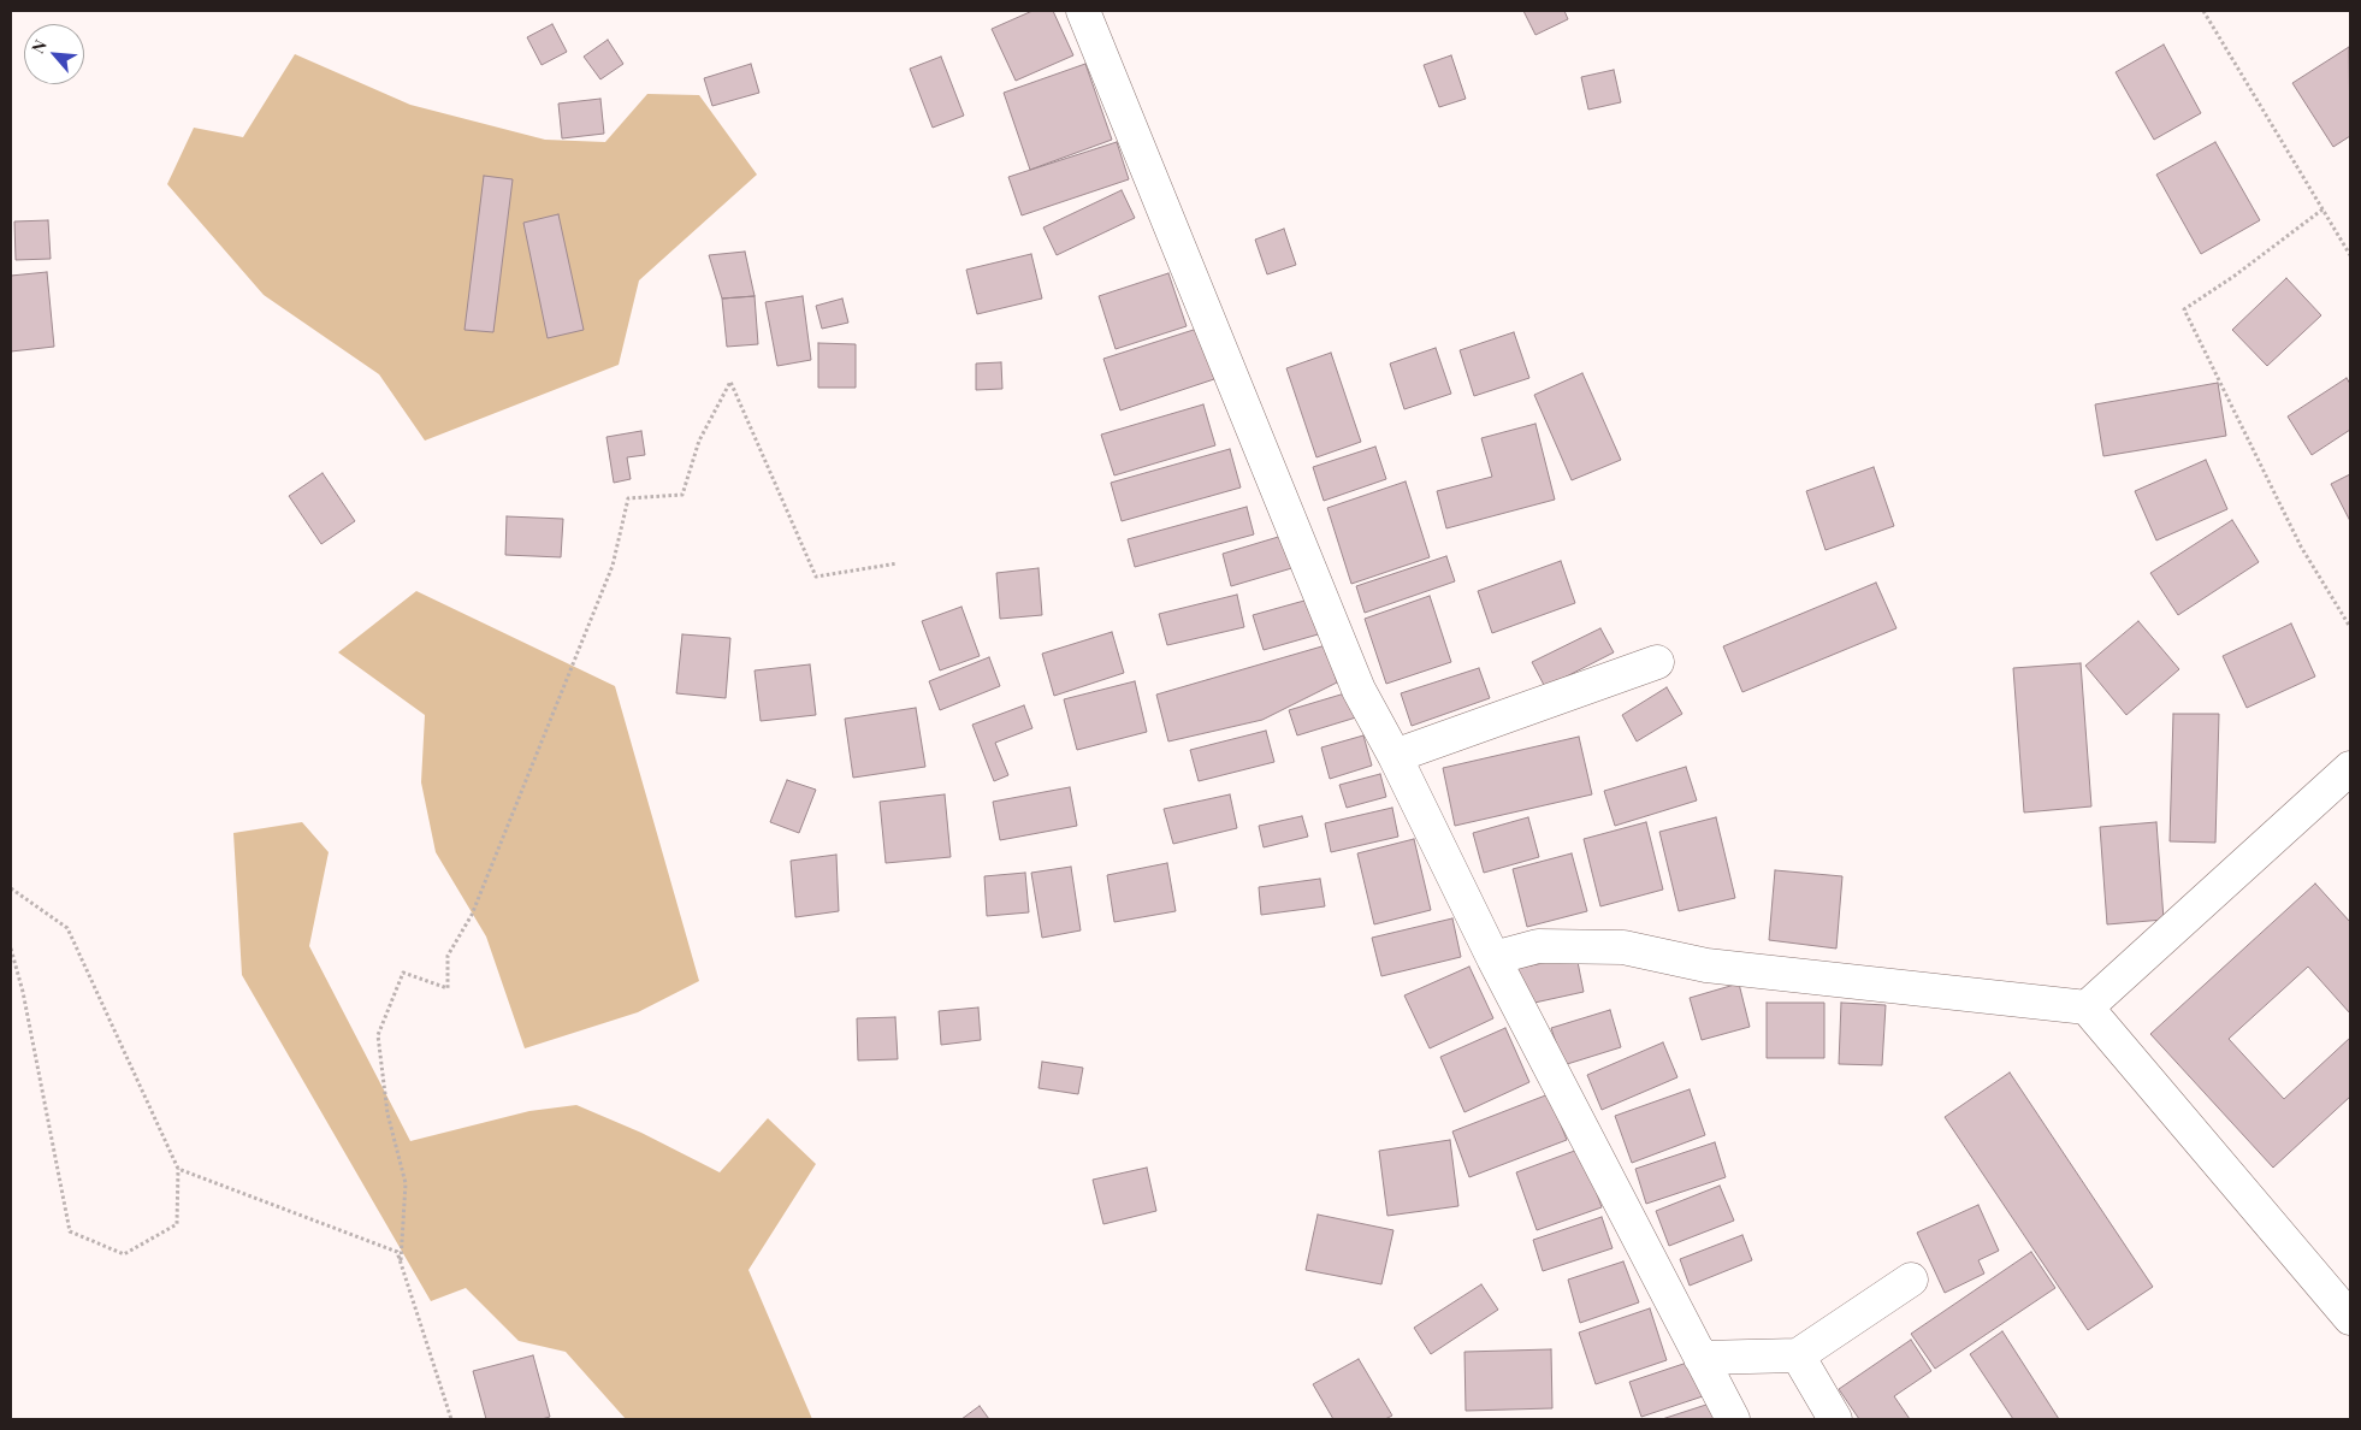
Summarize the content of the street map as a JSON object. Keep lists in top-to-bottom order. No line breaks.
{"north":"top left"}
